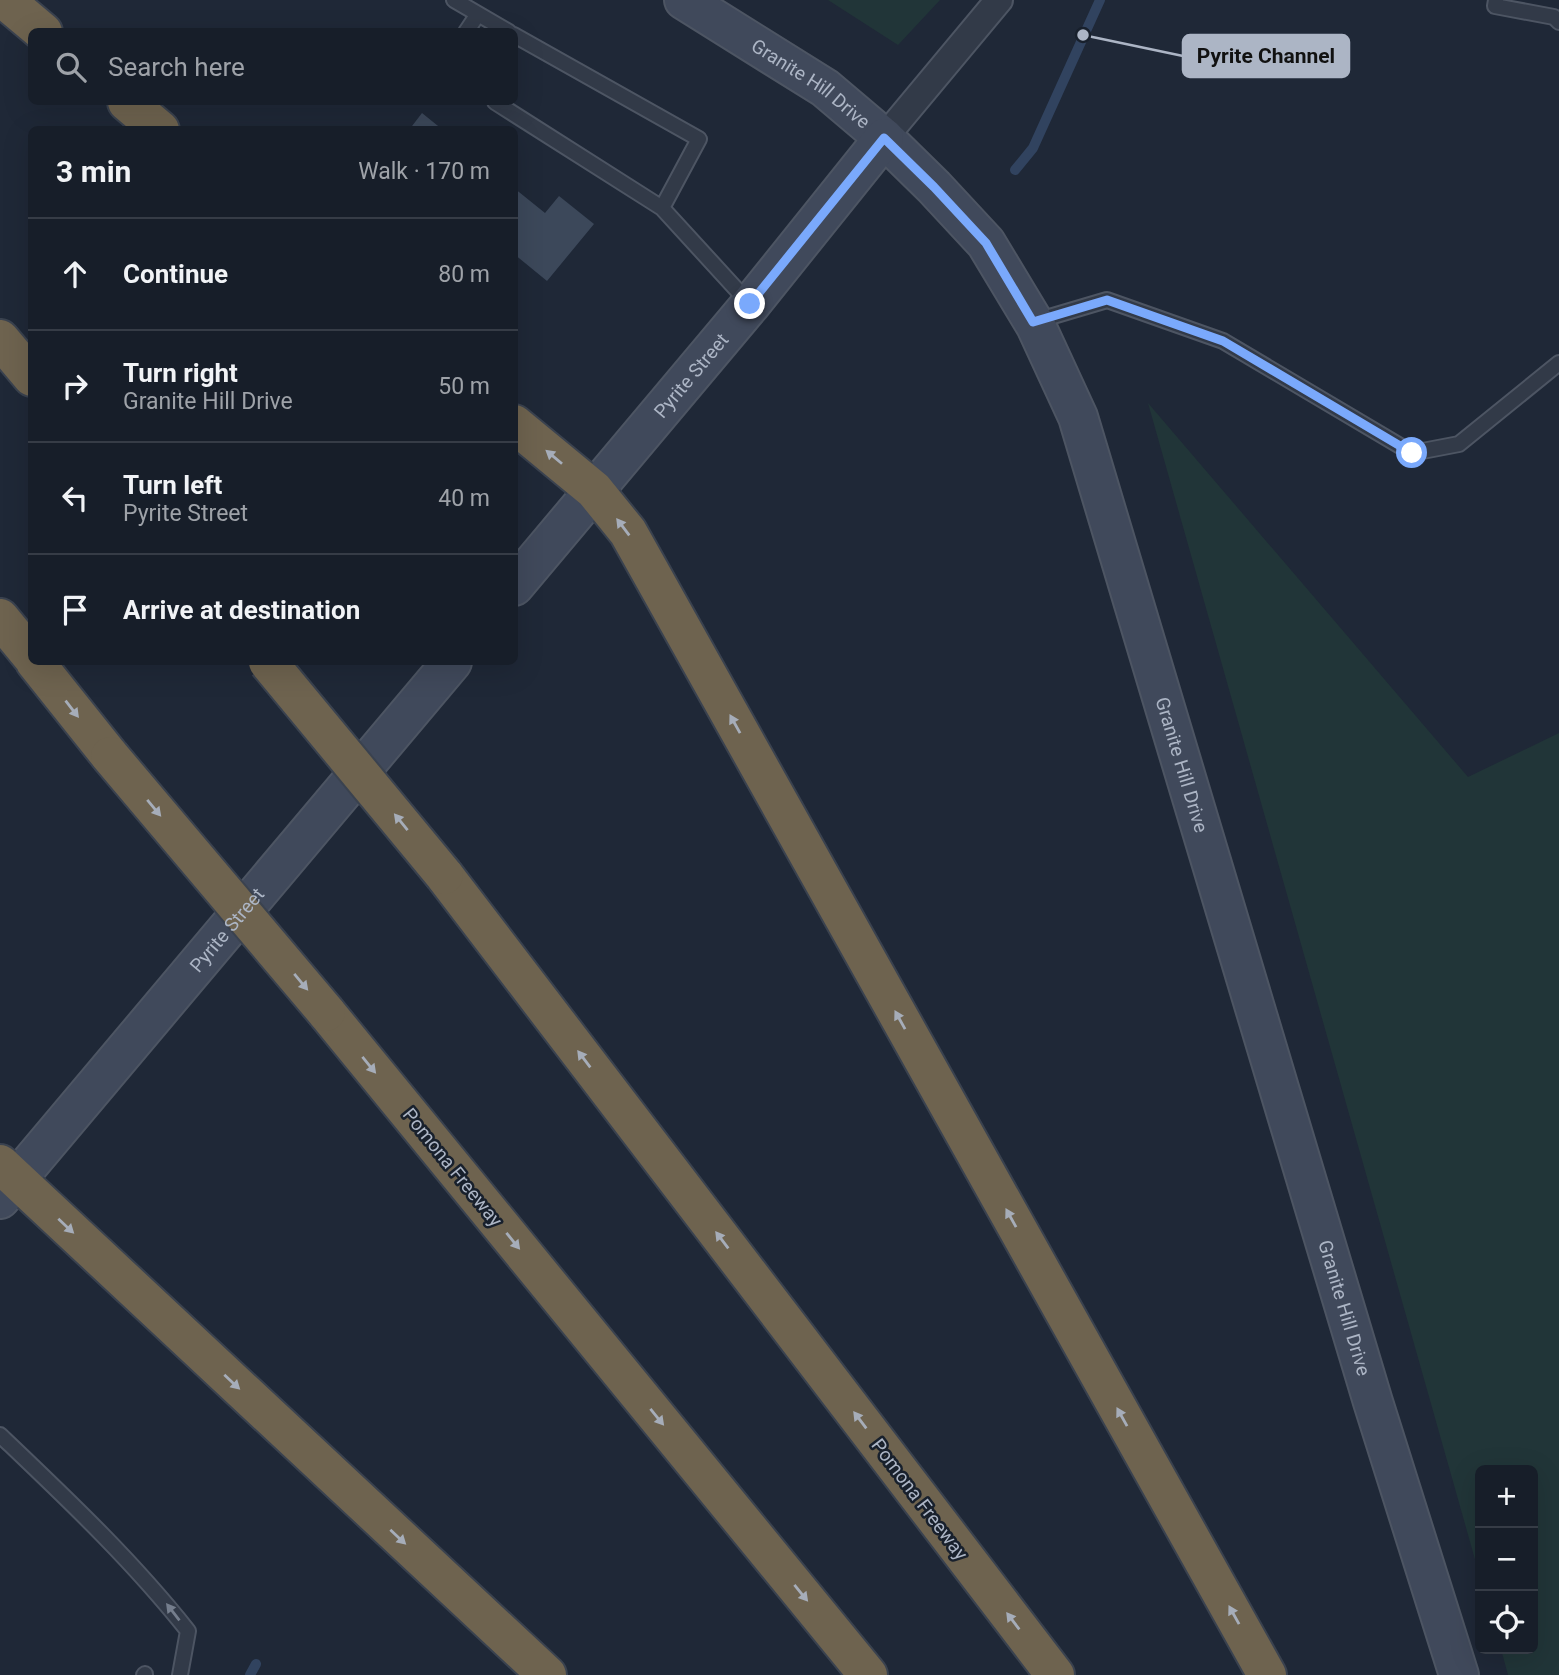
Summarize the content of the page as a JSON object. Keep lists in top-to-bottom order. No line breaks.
{"streets":{"highway":["Pomona Freeway"],"street":["Granite Hill Drive","Pyrite Street"]},"crossings":[["Granite Hill Drive","Pyrite Street"]],"places":["Pyrite Channel"],"page":{"search":"Search here","heading":["3 min","Walk · 170 m"],"list":[["Continue","80 m"],["Turn right","Granite Hill Drive","50 m"],["Turn left","Pyrite Street","40 m"],"Arrive at destination"],"map_buttons":["+","−"]}}
